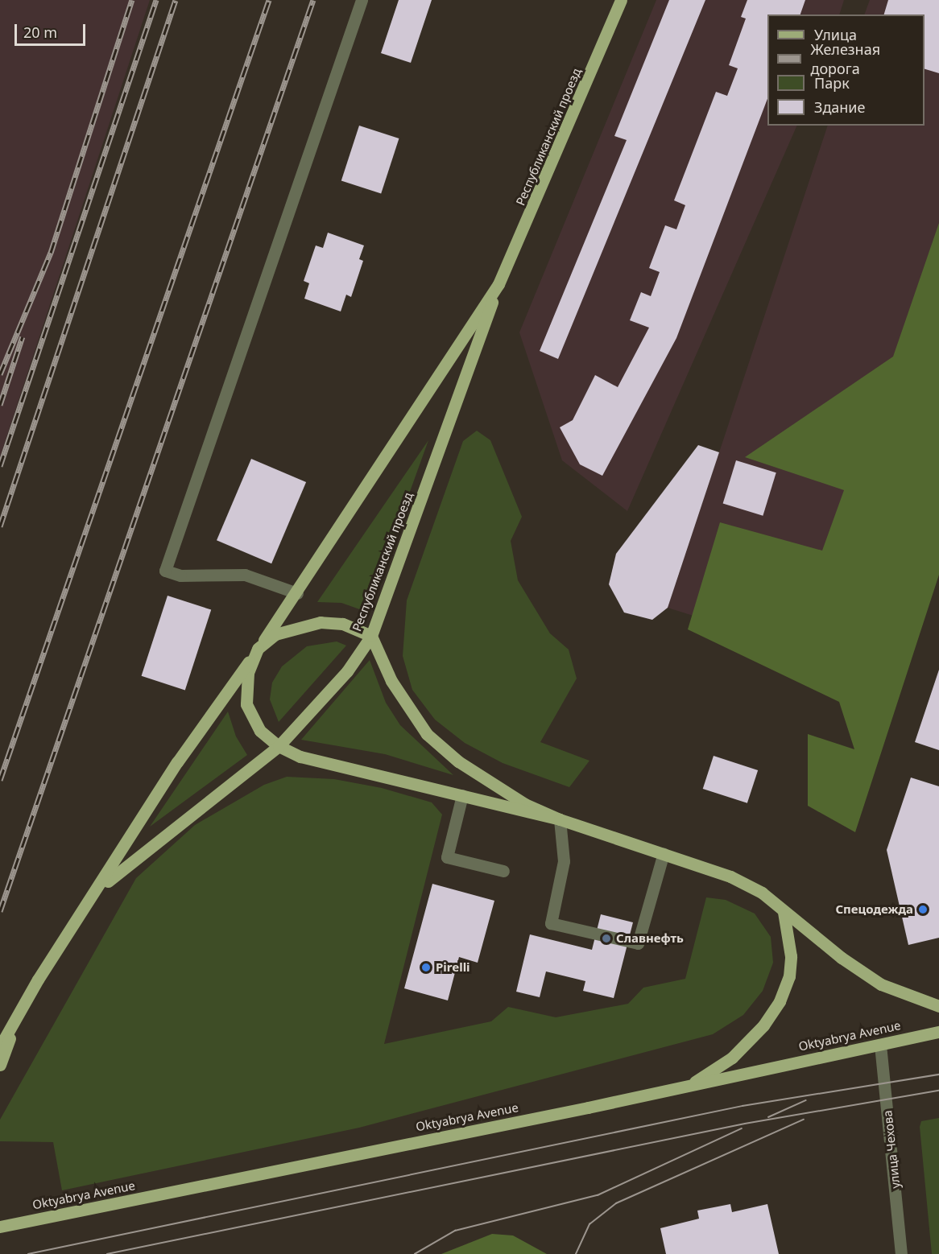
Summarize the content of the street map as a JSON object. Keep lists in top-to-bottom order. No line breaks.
{"streets":{"main road":["Республиканский проезд","Oktyabrya Avenue"],"street":["улица Чехова"]},"crossings":[["Oktyabrya Avenue","улица Чехова"]],"places":["Спецодежда","Славнефть","Pirelli"],"legend":["Улица","Железная дорога","Парк","Здание"],"scale_bar":"20 m"}
